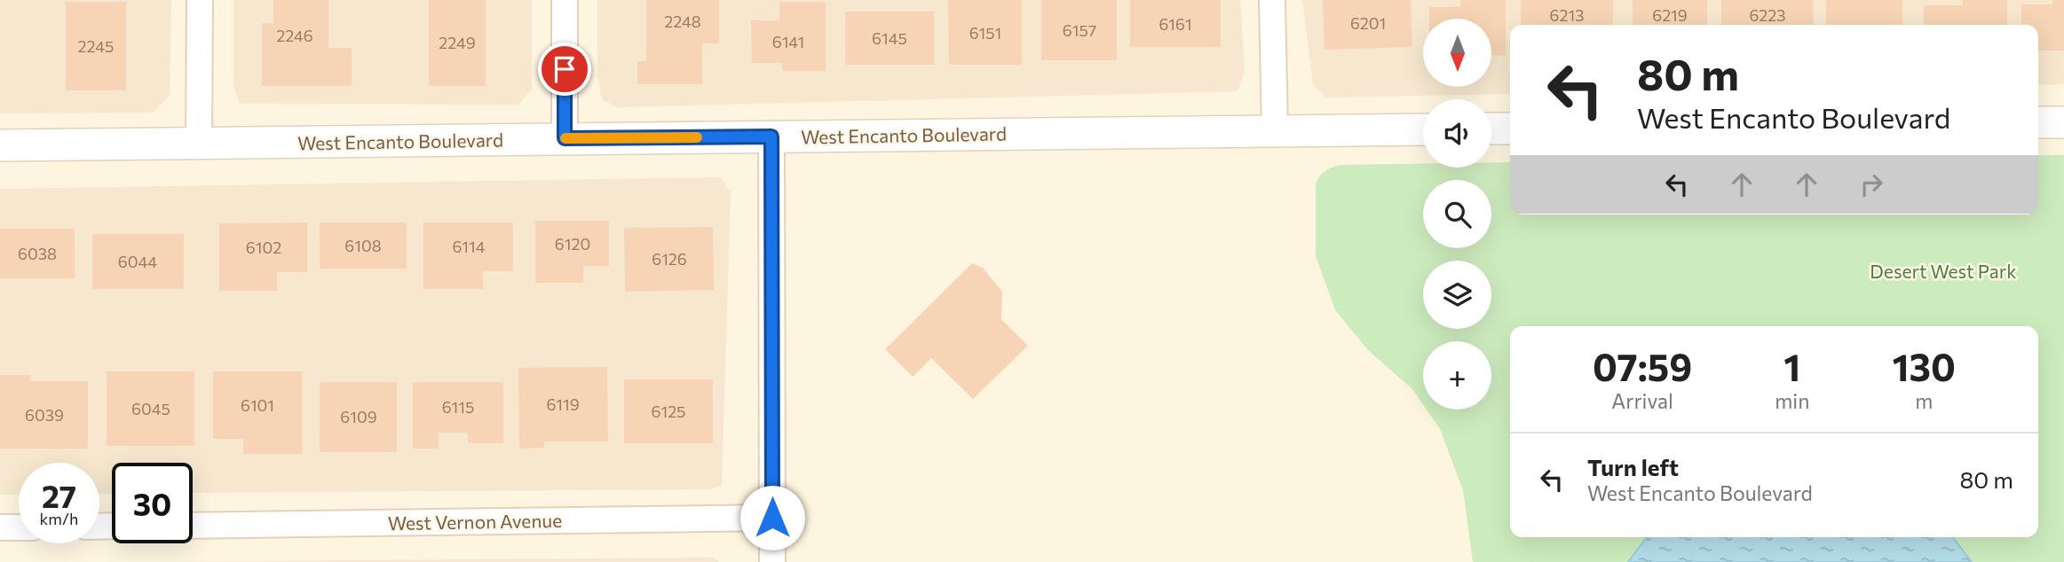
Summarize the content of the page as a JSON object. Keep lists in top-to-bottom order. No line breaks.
{"streets":{"street":["West Encanto Boulevard","West Vernon Avenue"]},"parks":["Desert West Park"],"house_numbers":["6213","6219","6223","2248","6201","6161","6157","6151","2246","6145","6141","2249","2245","6120","6108","6114","6102","6038","6126","6044","6119","6101","6115","6045","6125","6039","6109"],"north":"bottom","page":{"map_buttons":"+","turn":["80 m","West Encanto Boulevard"],"eta":["07:59","Arrival","1","min","130","m"],"list":[{"name":"Turn left","note":"West Encanto Boulevard","value":"80 m"}],"speed":"27 km/h","limit":"30"}}
